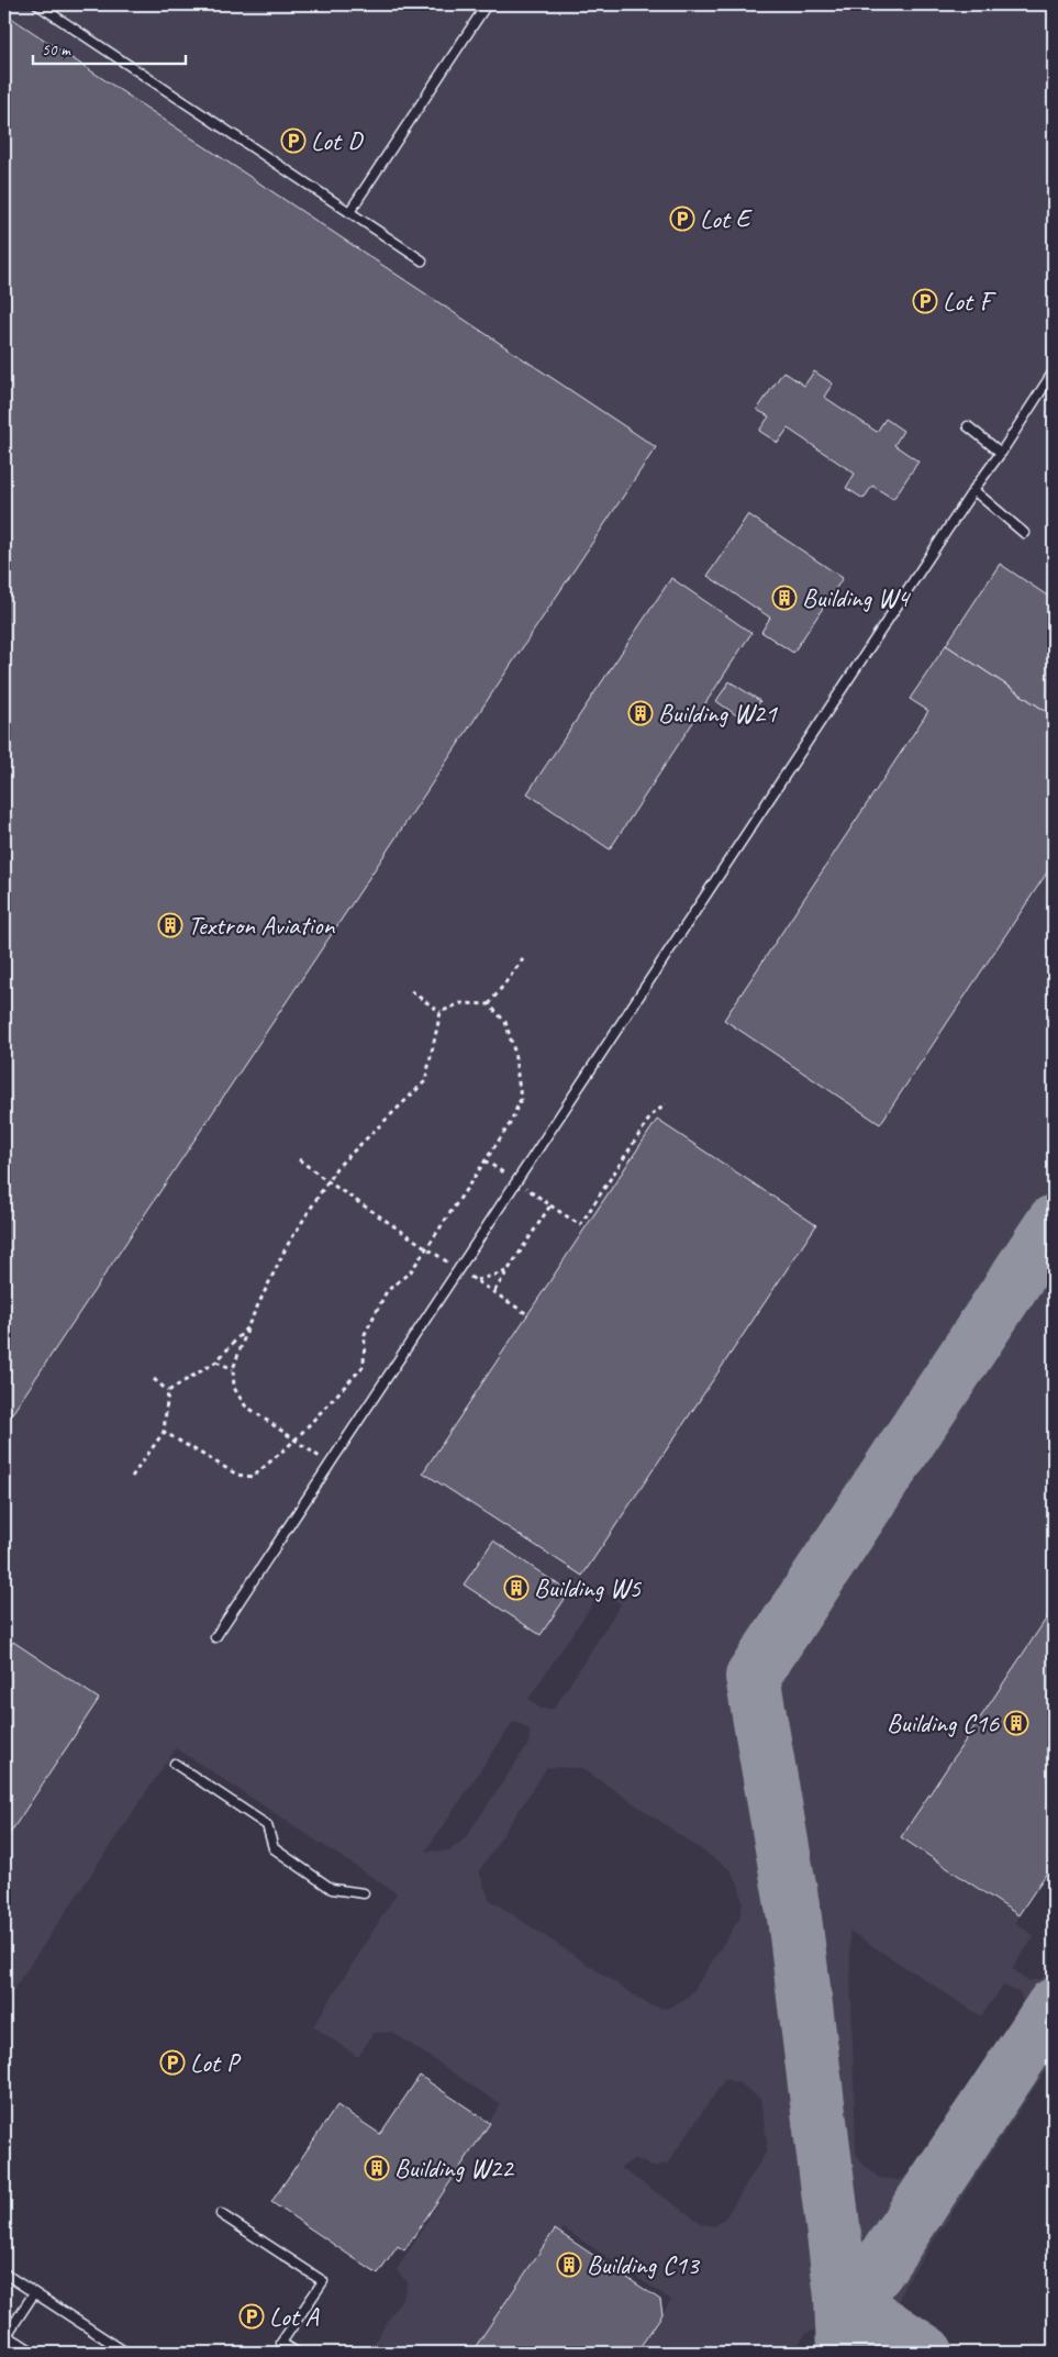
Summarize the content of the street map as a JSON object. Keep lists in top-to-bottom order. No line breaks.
{"places":{"parking":["Lot D","Lot E","Lot F","Lot P","Lot A"],"building":["Building W4","Building W21","Textron Aviation","Building W5","Building C16","Building W22","Building C13"]},"scale_bar":"50 m"}
